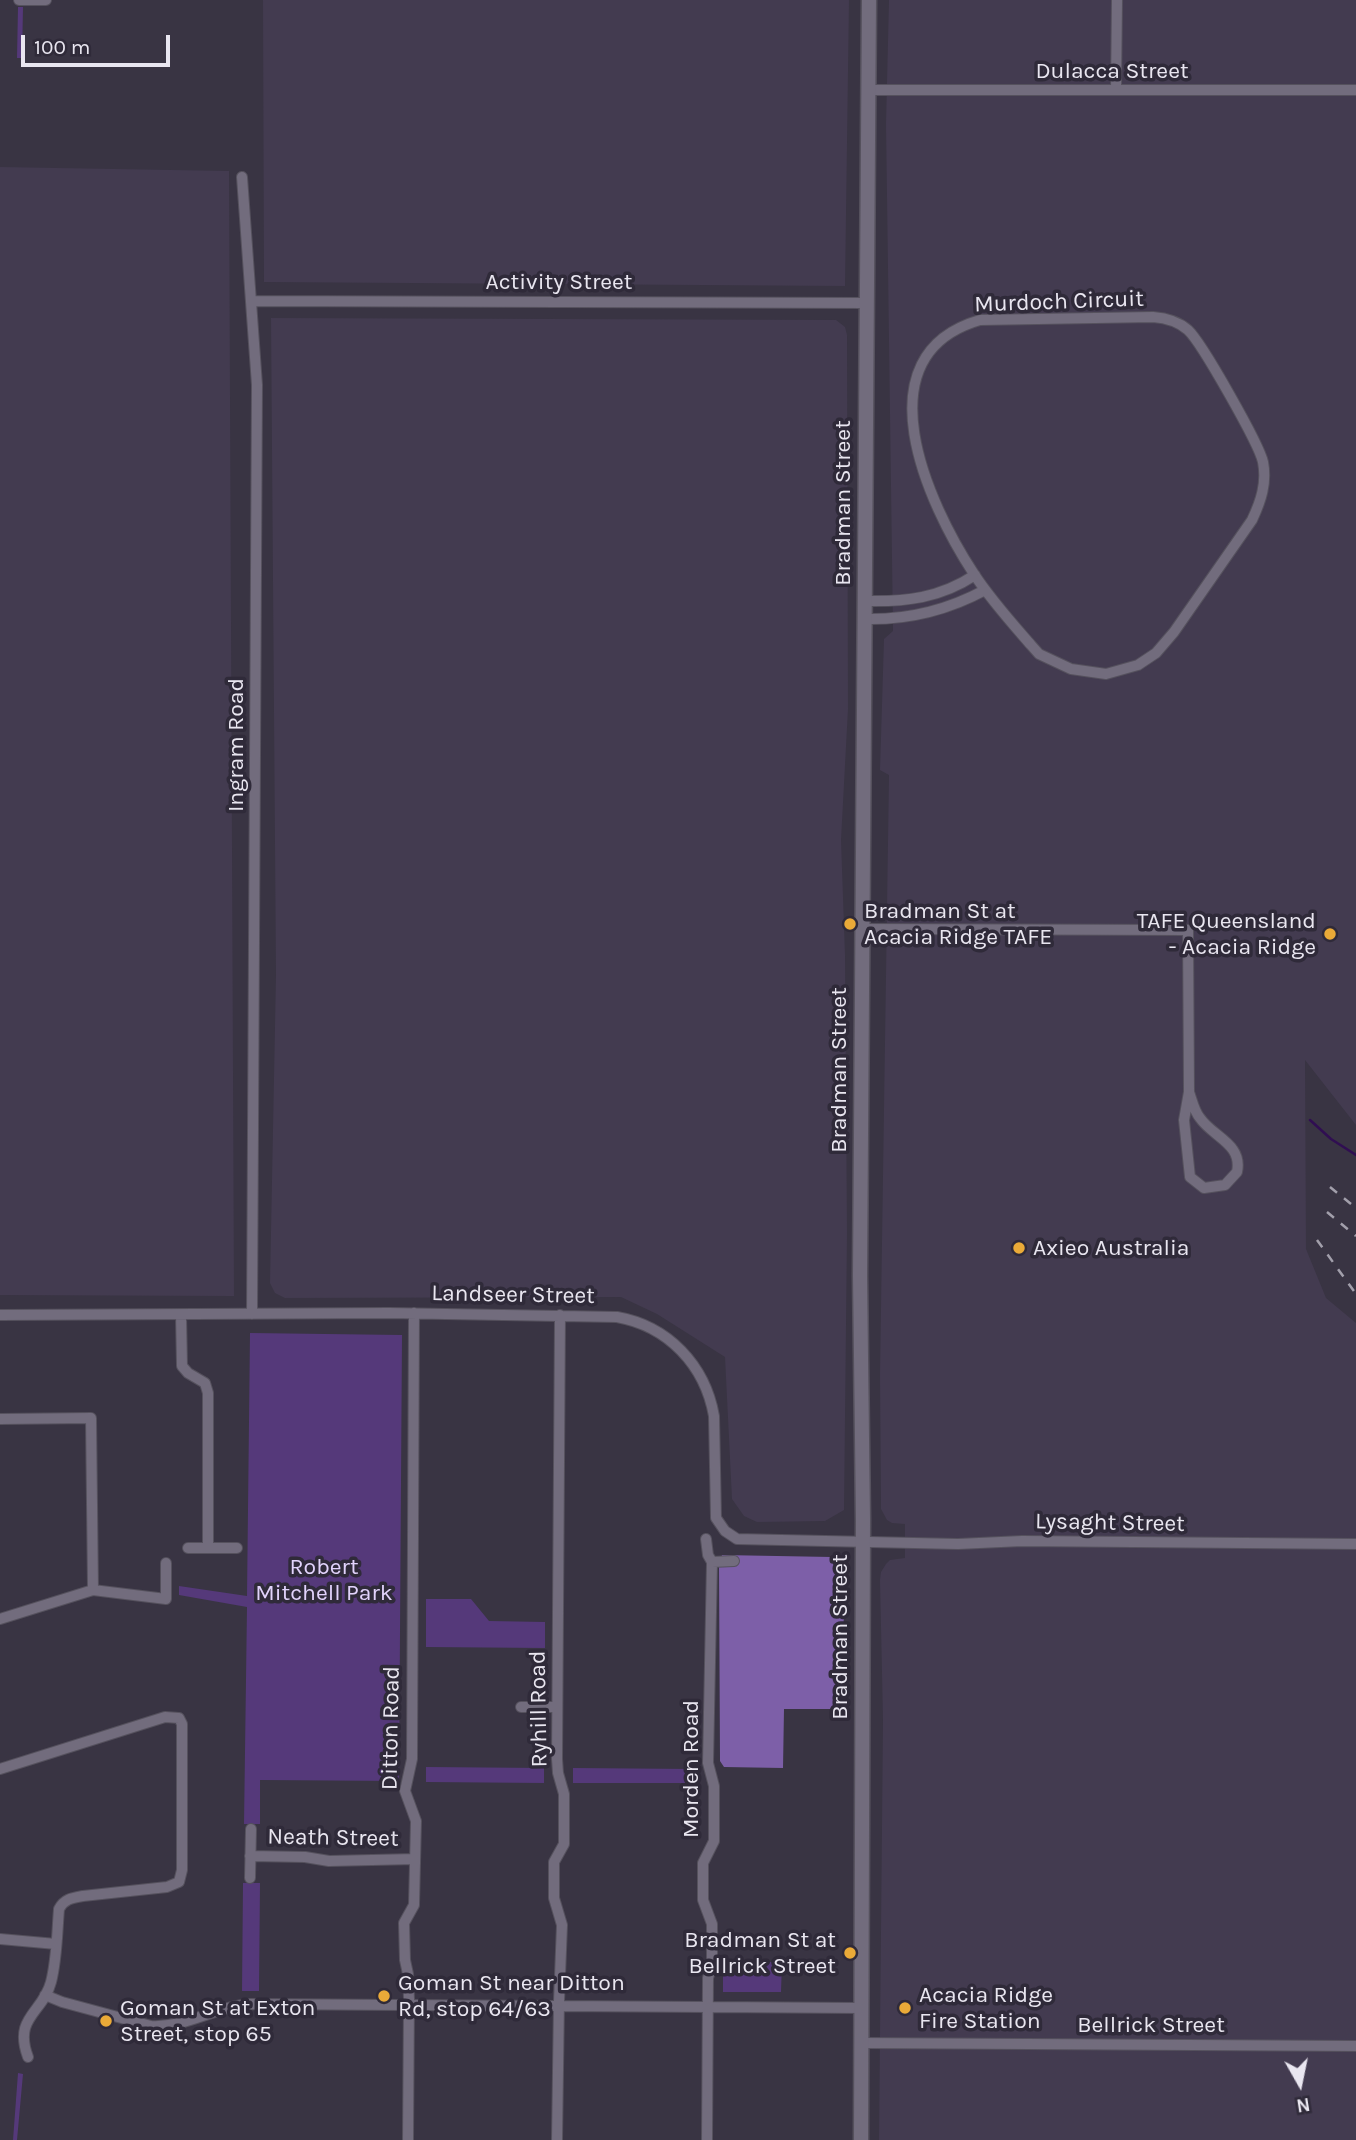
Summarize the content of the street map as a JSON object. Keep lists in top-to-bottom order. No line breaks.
{"streets":{"main road":["Bradman Street"],"street":["Dulacca Street","Activity Street","Murdoch Circuit","Ingram Road","Landseer Street","Lysaght Street","Ryhill Road","Ditton Road","Morden Road","Neath Street","Bellrick Street"]},"crossings":[["Dulacca Street","Bradman Street"],["Activity Street","Bradman Street"],["Activity Street","Ingram Road"],["Bradman Street","Landseer Street"],["Bradman Street","Lysaght Street"],["Bradman Street","Bellrick Street"],["Ingram Road","Landseer Street"],["Landseer Street","Lysaght Street"],["Landseer Street","Ryhill Road"],["Landseer Street","Ditton Road"],["Ditton Road","Neath Street"]],"parks":["Robert Mitchell Park"],"places":["Bradman St at Acacia Ridge TAFE","TAFE Queensland - Acacia Ridge","Axieo Australia","Bradman St at Bellrick Street","Goman St near Ditton Rd, stop 64/63","Acacia Ridge Fire Station","Goman St at Exton Street, stop 65"],"scale_bar":"100 m","north":"bottom"}
